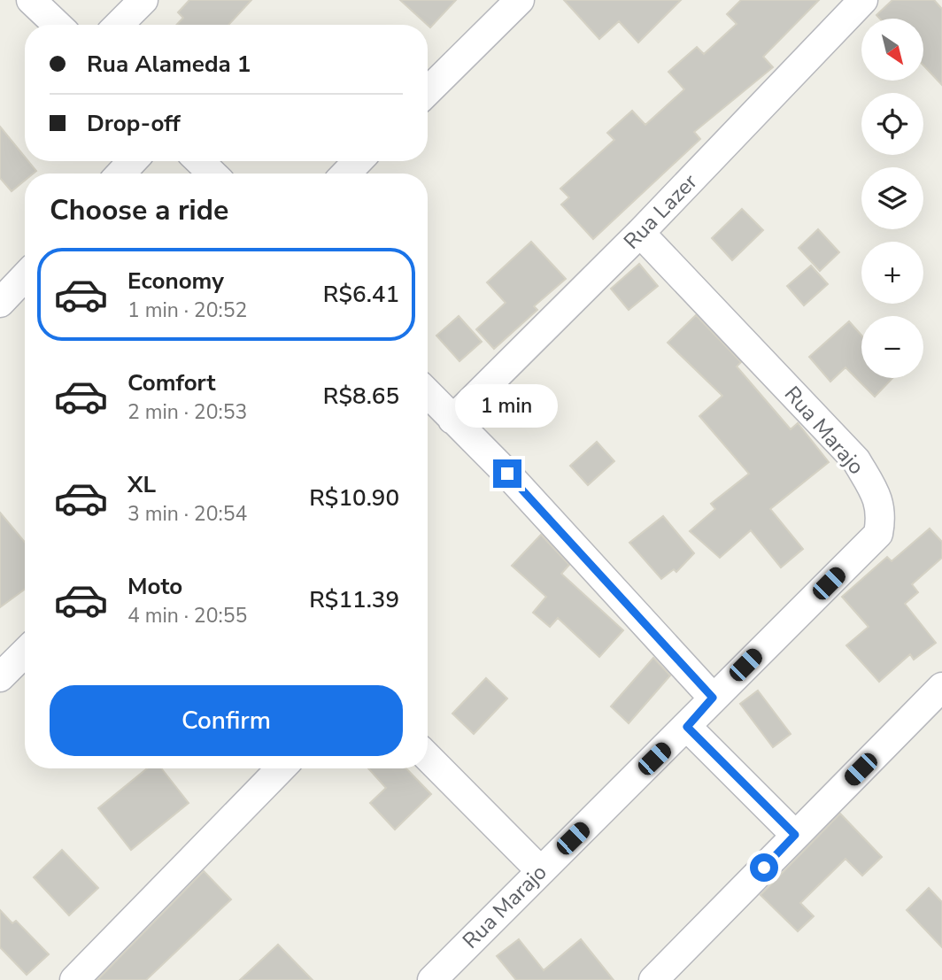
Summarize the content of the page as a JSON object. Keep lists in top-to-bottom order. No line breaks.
{"streets":{"street":["Rua Lazer","Rua Marajo"]},"crossings":[["Rua Lazer","Rua Marajo"]],"north":"bottom right","page":{"map_buttons":["+","−"],"banner":["Rua Alameda 1","Drop-off"],"heading":"Choose a ride","list":[{"name":"Economy","note":"1 min · 20:52","value":"R$6.41"},{"name":"Comfort","note":"2 min · 20:53","value":"R$8.65"},{"name":"XL","note":"3 min · 20:54","value":"R$10.90"},{"name":"Moto","note":"4 min · 20:55","value":"R$11.39"}],"bubble":"1 min","buttons":"Confirm"}}
